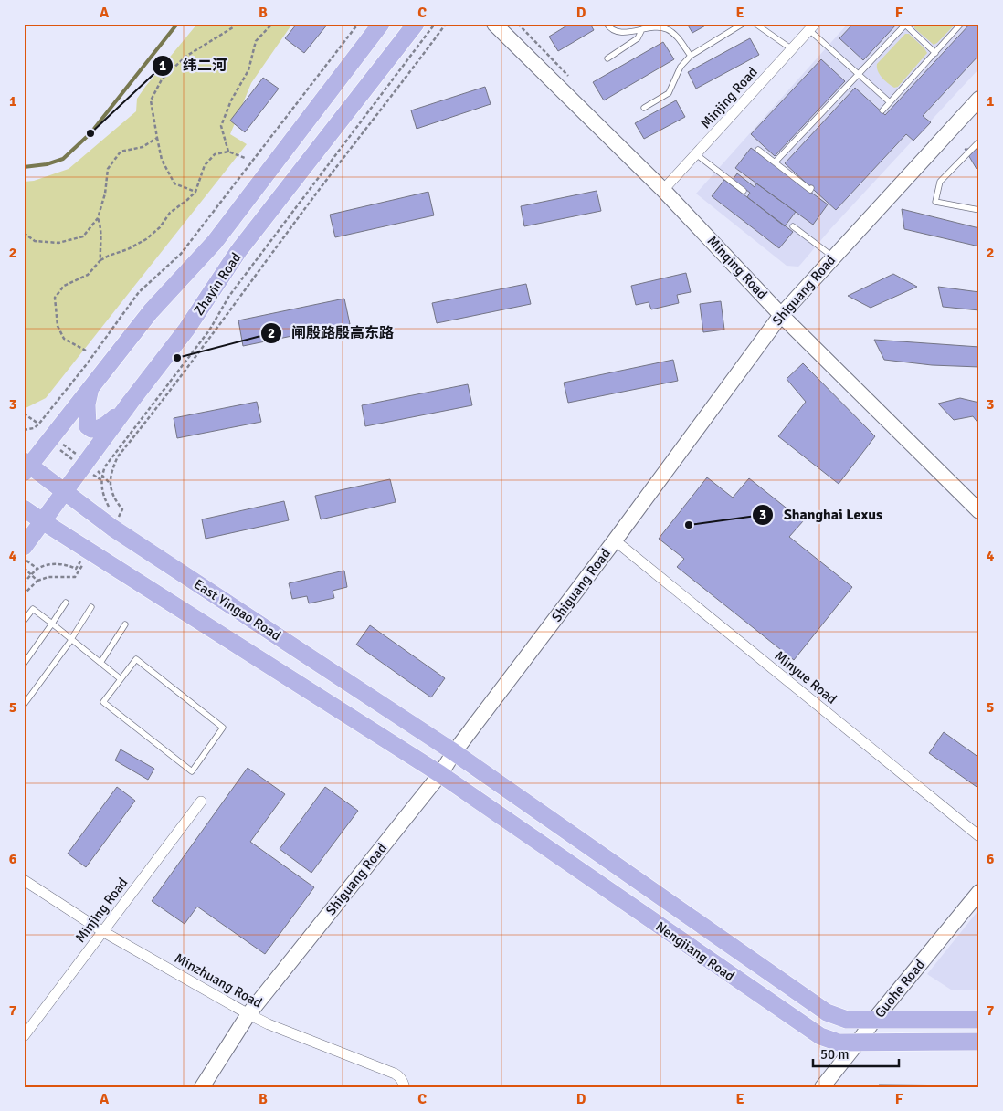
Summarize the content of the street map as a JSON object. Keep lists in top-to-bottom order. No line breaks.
{"streets":{"main road":["Zhayin Road","East Yingao Road","Nengjiang Road"],"street":["Minjing Road","Minqing Road","Shiguang Road","Minyue Road","Minzhuang Road","Guohe Road"]},"crossings":[["Minjing Road","Minqing Road"],["Minjing Road","Minzhuang Road"],["Minqing Road","Shiguang Road"],["Zhayin Road","East Yingao Road"],["Shiguang Road","East Yingao Road"],["Shiguang Road","Minyue Road"],["Shiguang Road","Nengjiang Road"],["Shiguang Road","Minzhuang Road"],["East Yingao Road","Nengjiang Road"],["Nengjiang Road","Guohe Road"]],"places":["纬二河","闸殷路殷高东路","Shanghai Lexus"],"scale_bar":"50 m","grid":{"columns":["A","B","C","D","E","F"],"rows":["1","2","3","4","5","6","7"]}}
